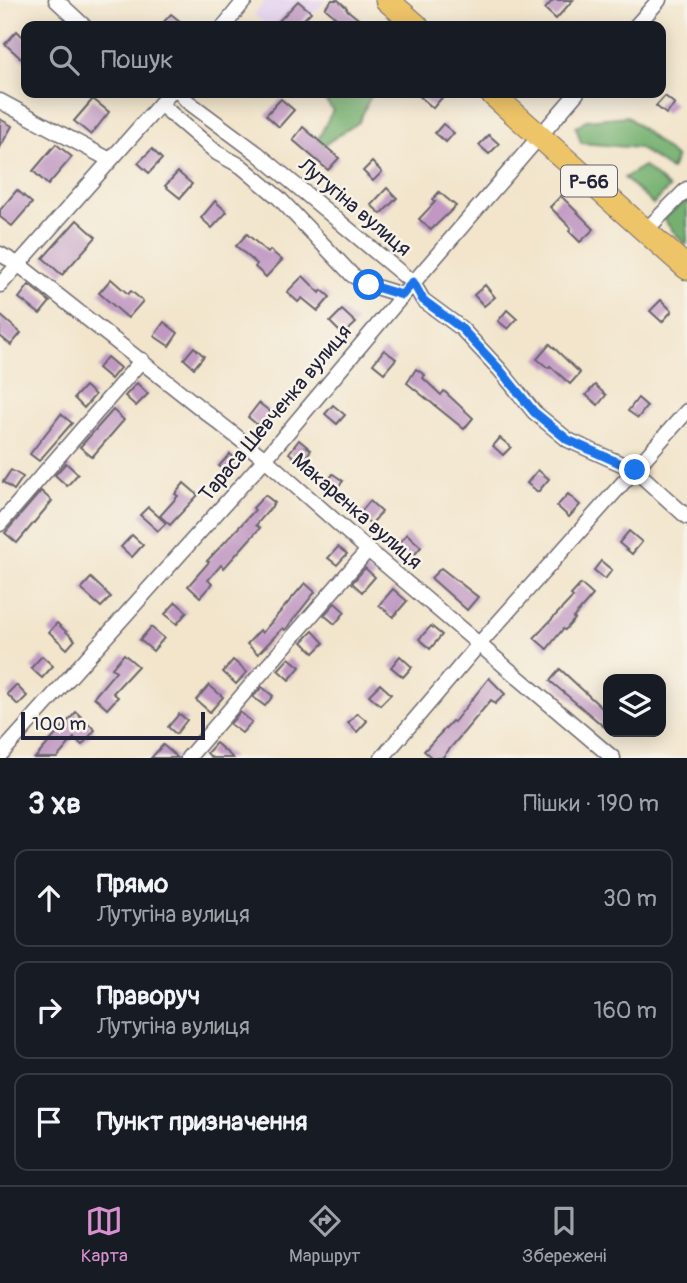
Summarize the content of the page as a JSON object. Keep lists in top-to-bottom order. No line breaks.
{"streets":{"main road":["Р-66"],"street":["Лутугіна вулиця","Тараса Шевченка вулиця","Макаренка вулиця"]},"crossings":[["Р-66","Тараса Шевченка вулиця"],["Лутугіна вулиця","Тараса Шевченка вулиця"],["Тараса Шевченка вулиця","Макаренка вулиця"]],"scale_bar":"100 m","page":{"search":"Пошук","scale":"100 m","heading":["3 хв","Пішки · 190 m"],"list":[["Прямо","Лутугіна вулиця","30 m"],["Праворуч","Лутугіна вулиця","160 m"],"Пункт призначення"],"nav":["Карта","Маршрут","Збережені"]}}
